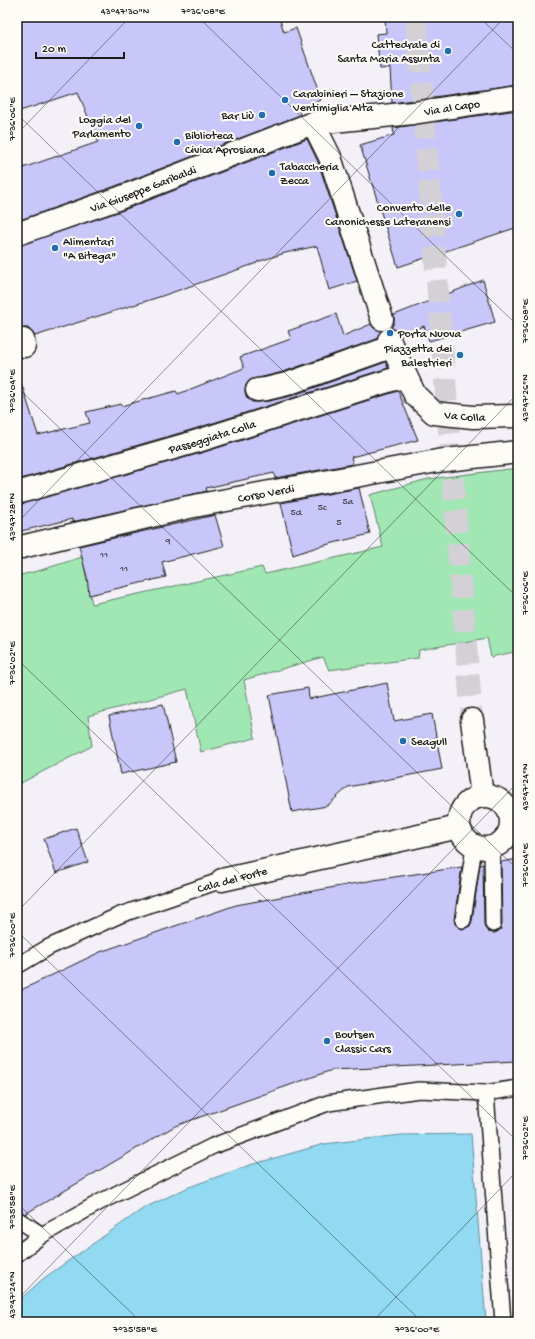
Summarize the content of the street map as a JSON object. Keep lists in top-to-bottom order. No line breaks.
{"streets":{"street":["Via al Capo","Via Giuseppe Garibaldi","Va Colla","Passeggiata Colla","Corso Verdi","Cala del Forte"]},"crossings":[["Via al Capo","Via Giuseppe Garibaldi"],["Va Colla","Passeggiata Colla"]],"places":["Cattedrale di Santa Maria Assunta","Carabinieri – Stazione Ventimiglia Alta","Bar Liù","Loggia del Parlamento","Biblioteca Civica Aprosiana","Tabaccheria Zecca","Convento delle Canonichesse Lateranensi","Alimentari \"A Bitega\"","Porta Nuova","Piazzetta dei Balestrieri","Seagull","Boutsen Classic Cars"],"house_numbers":["5a","5c","5d","5","9","11","11"],"scale_bar":"20 m","coordinates":["43°47'30\"N","7°36'08\"E","7°36'06\"E","7°36'04\"E","43°47'26\"N","43°47'28\"N","7°36'02\"E","43°47'24\"N","7°36'00\"E","7°35'58\"E"]}
